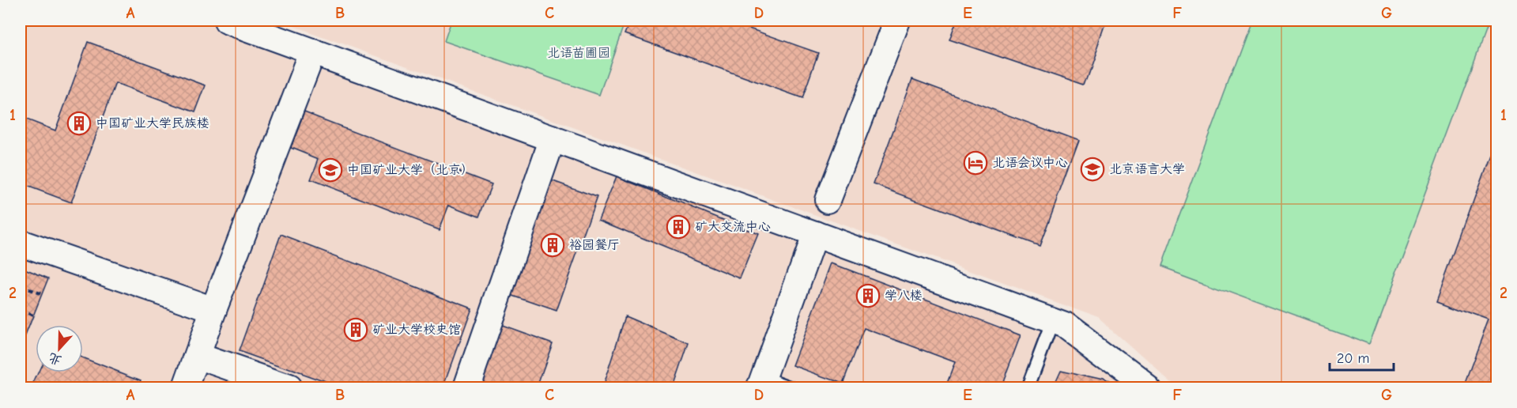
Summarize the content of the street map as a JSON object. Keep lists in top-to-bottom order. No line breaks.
{"parks":["北语苗圃园"],"places":{"building":["中国矿业大学民族楼","矿大交流中心","裕园餐厅","学八楼","矿业大学校史馆"],"hotel":["北语会议中心"],"school or university":["北京语言大学","中国矿业大学（北京）"]},"scale_bar":"20 m","north":"bottom","grid":{"columns":["A","B","C","D","E","F","G"],"rows":["1","2"]}}
